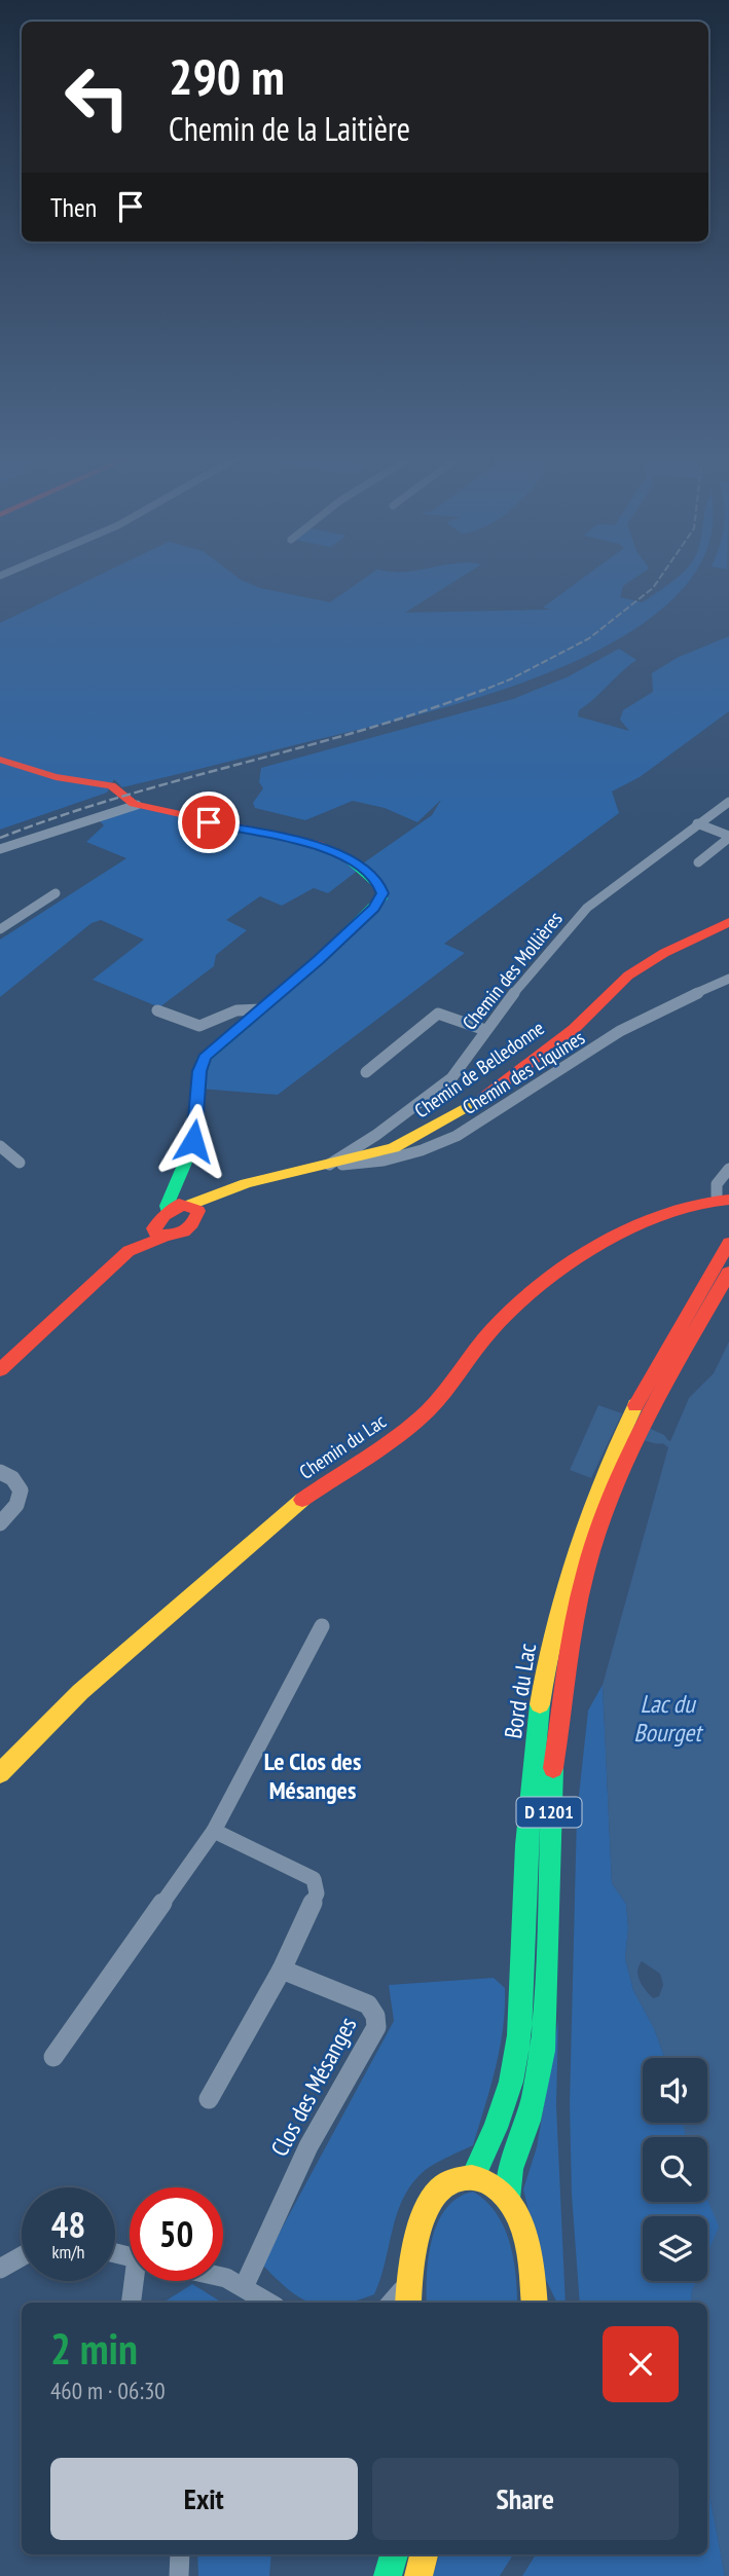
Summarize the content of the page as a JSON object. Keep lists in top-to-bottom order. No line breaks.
{"streets":{"main road":["Chemin de Belledonne","Chemin du Lac","Bord du Lac","D 1201"],"street":["Chemin des Mollières","Chemin des Liquines","Clos des Mésanges"]},"crossings":[["Chemin des Mollières","Chemin de Belledonne"],["Chemin des Mollières","Chemin des Liquines"],["Chemin de Belledonne","Chemin des Liquines"]],"districts":["Le Clos des Mésanges"],"water":["Lac du Bourget"],"page":{"turn":["290 m","Chemin de la Laitière"],"then":"Then","speed":"48 km/h","limit":"50","heading":["2 min","460 m · 06:30"],"buttons":["Exit","Share"]}}
